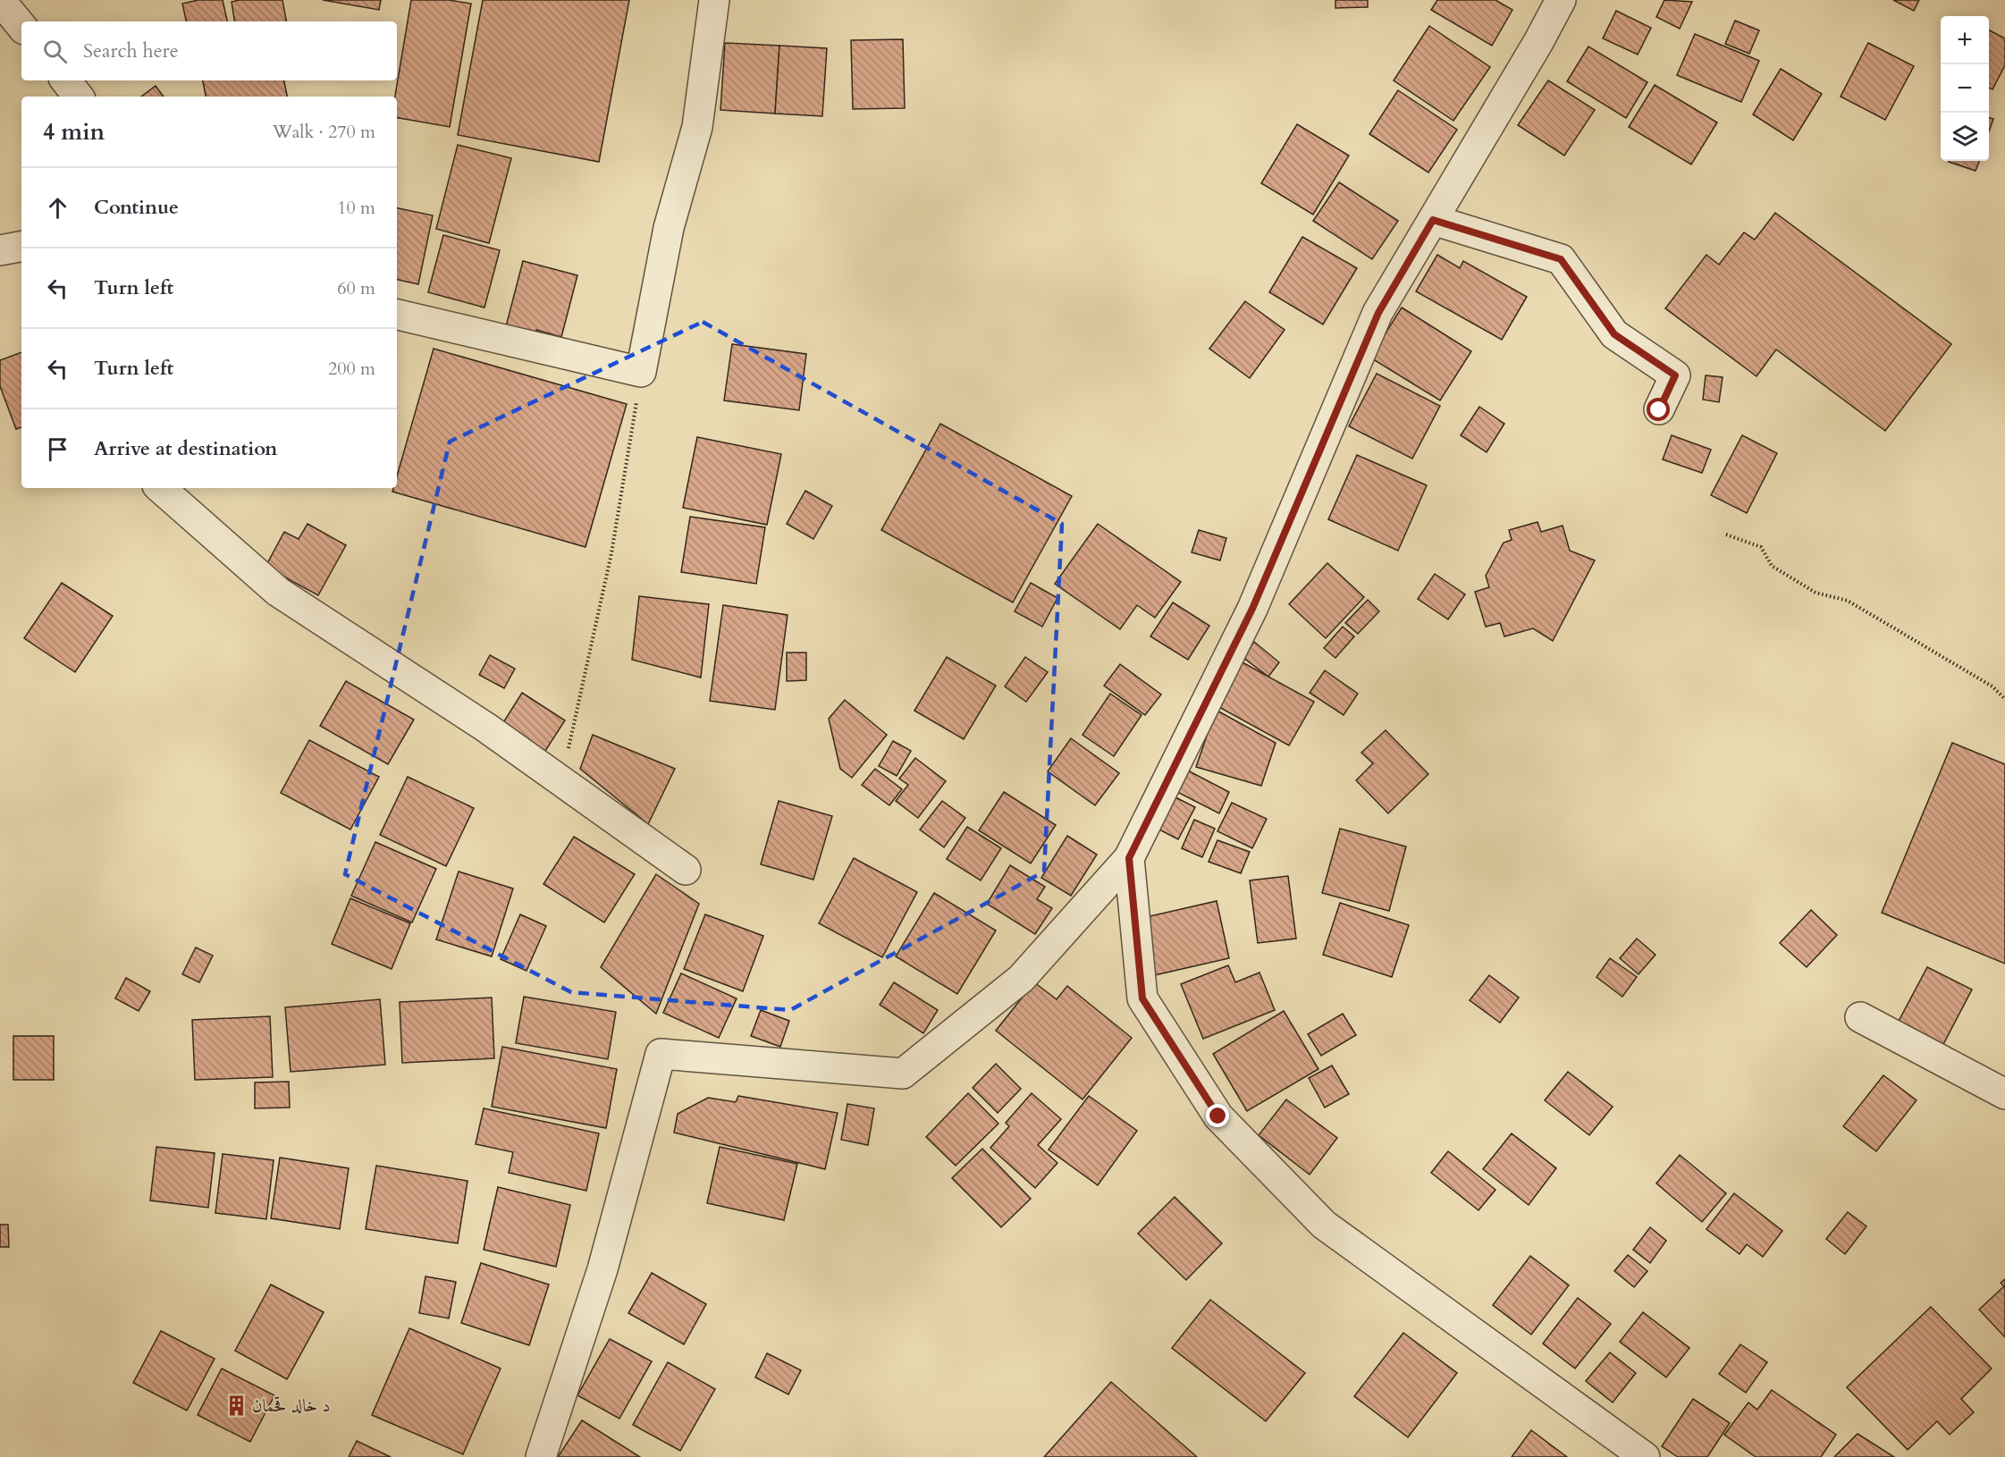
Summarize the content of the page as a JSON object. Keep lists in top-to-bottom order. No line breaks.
{"places":{"building":["د خالد قحمان"]},"page":{"map_buttons":["+","−"],"search":"Search here","heading":["4 min","Walk · 270 m"],"list":[["Continue","10 m"],["Turn left","60 m"],["Turn left","200 m"],"Arrive at destination"]}}
